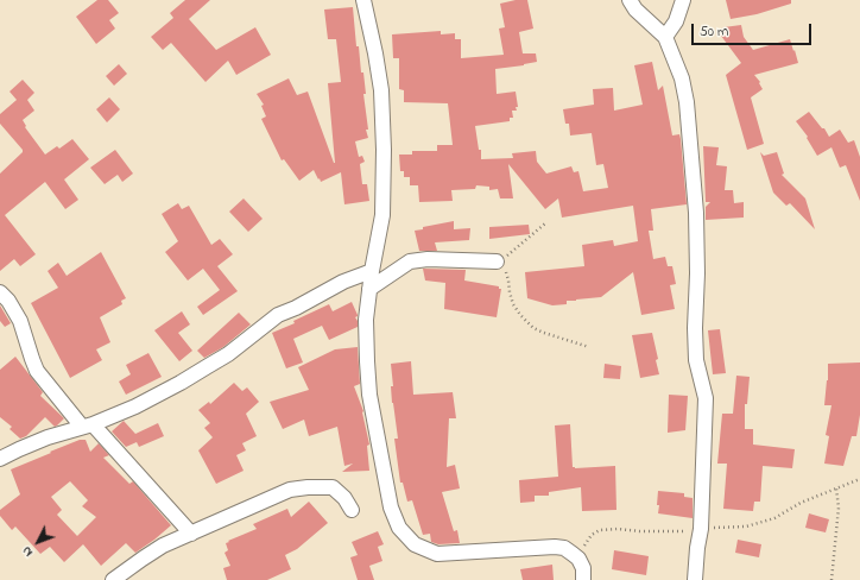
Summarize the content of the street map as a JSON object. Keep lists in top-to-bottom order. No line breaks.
{"scale_bar":"50 m","north":"bottom left"}
